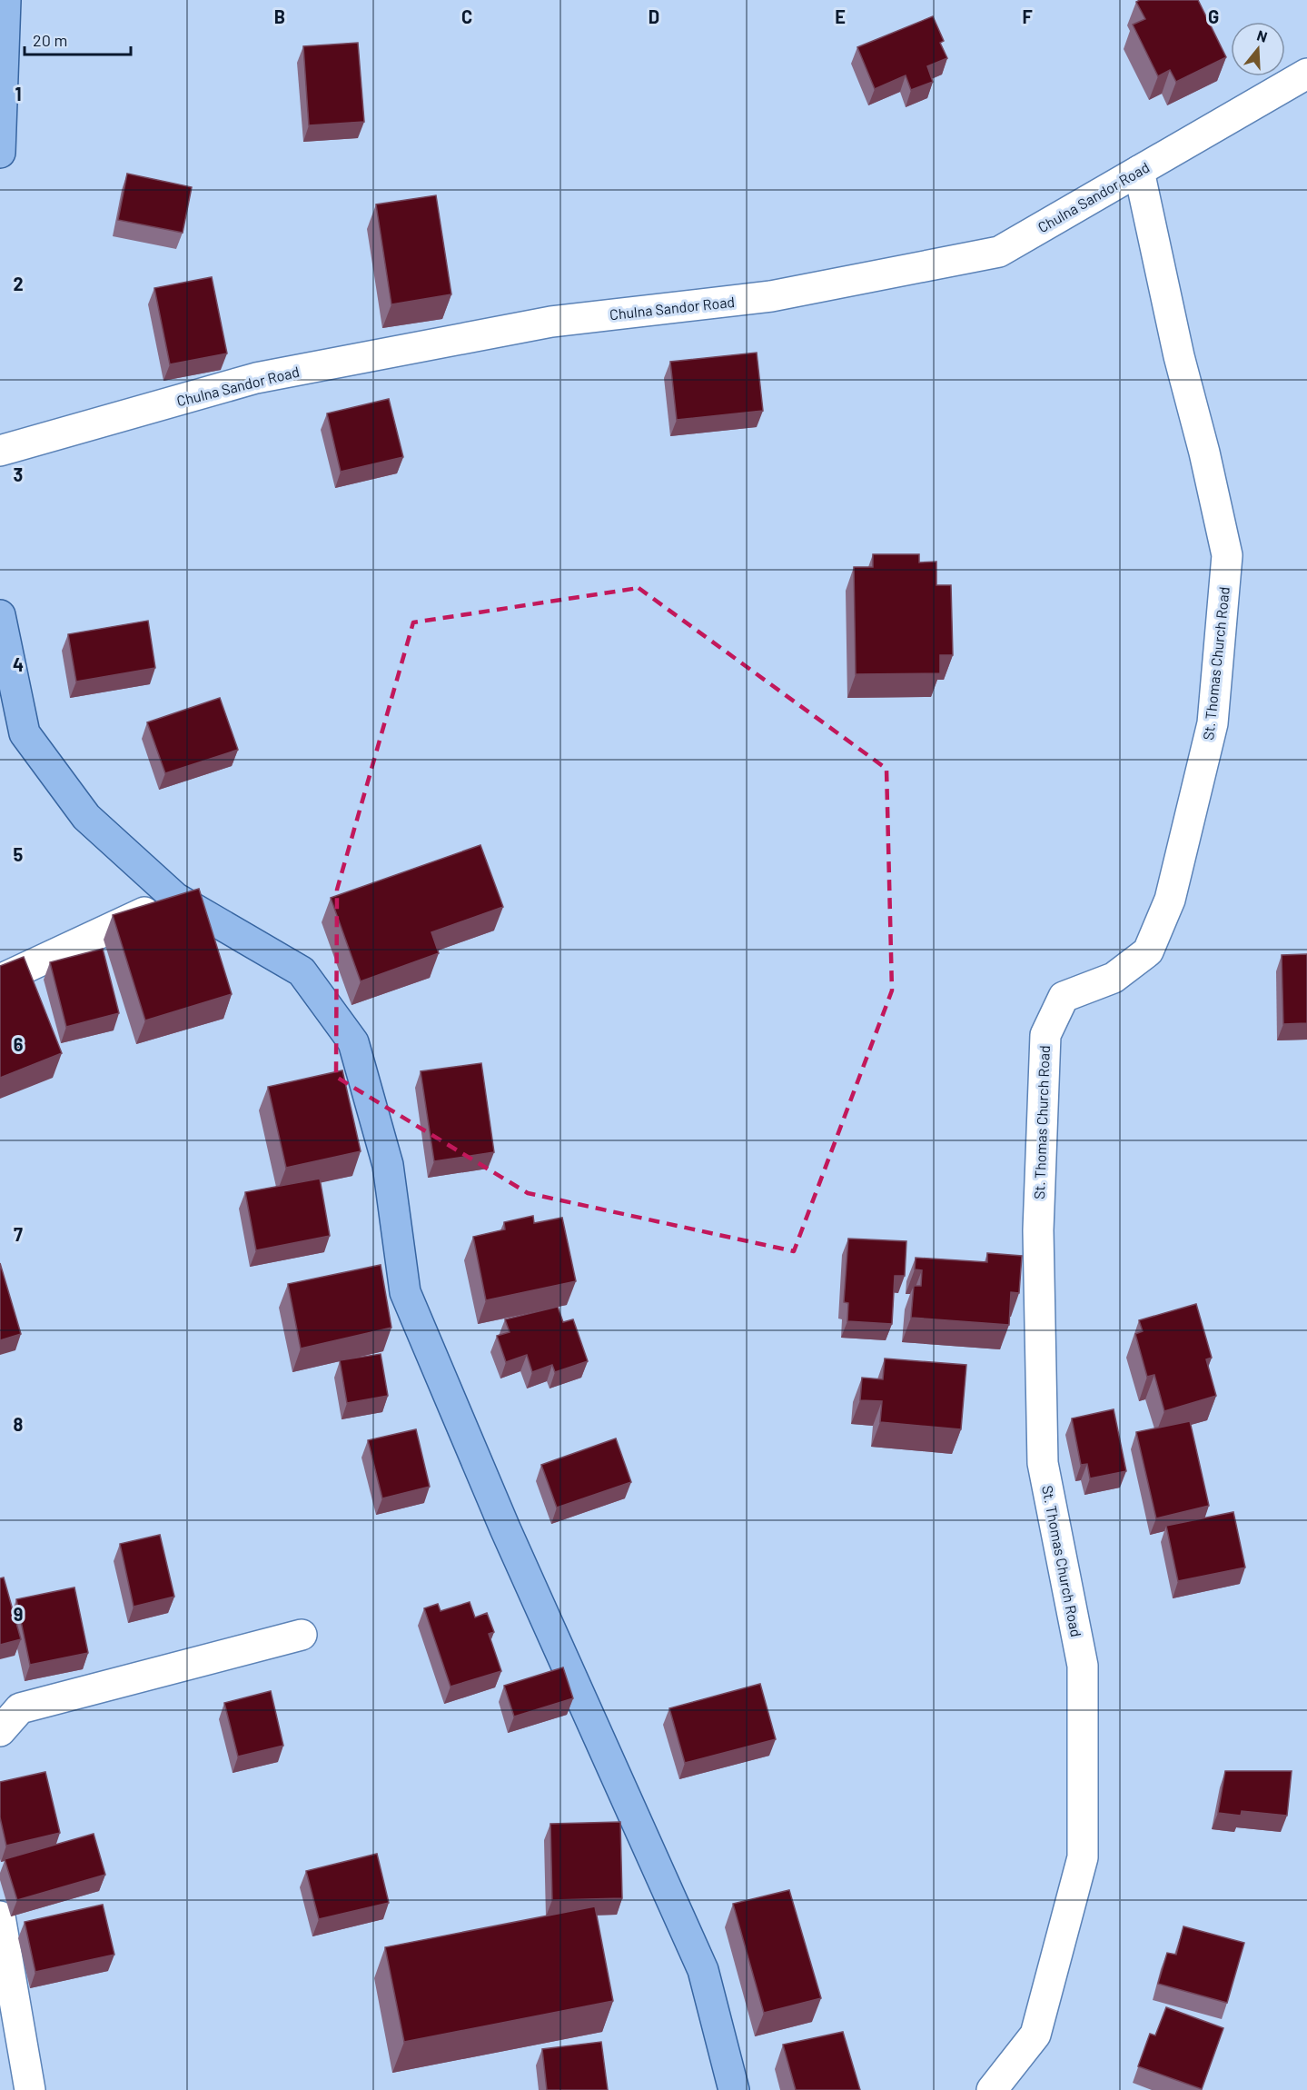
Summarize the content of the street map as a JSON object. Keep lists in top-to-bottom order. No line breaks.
{"streets":{"street":["Chulna Sandor Road","St. Thomas Church Road"]},"crossings":[["Chulna Sandor Road","St. Thomas Church Road"]],"scale_bar":"20 m","north":"top","grid":{"columns":["B","C","D","E","F","G"],"rows":["1","2","3","4","5","6","7","8","9"]}}
